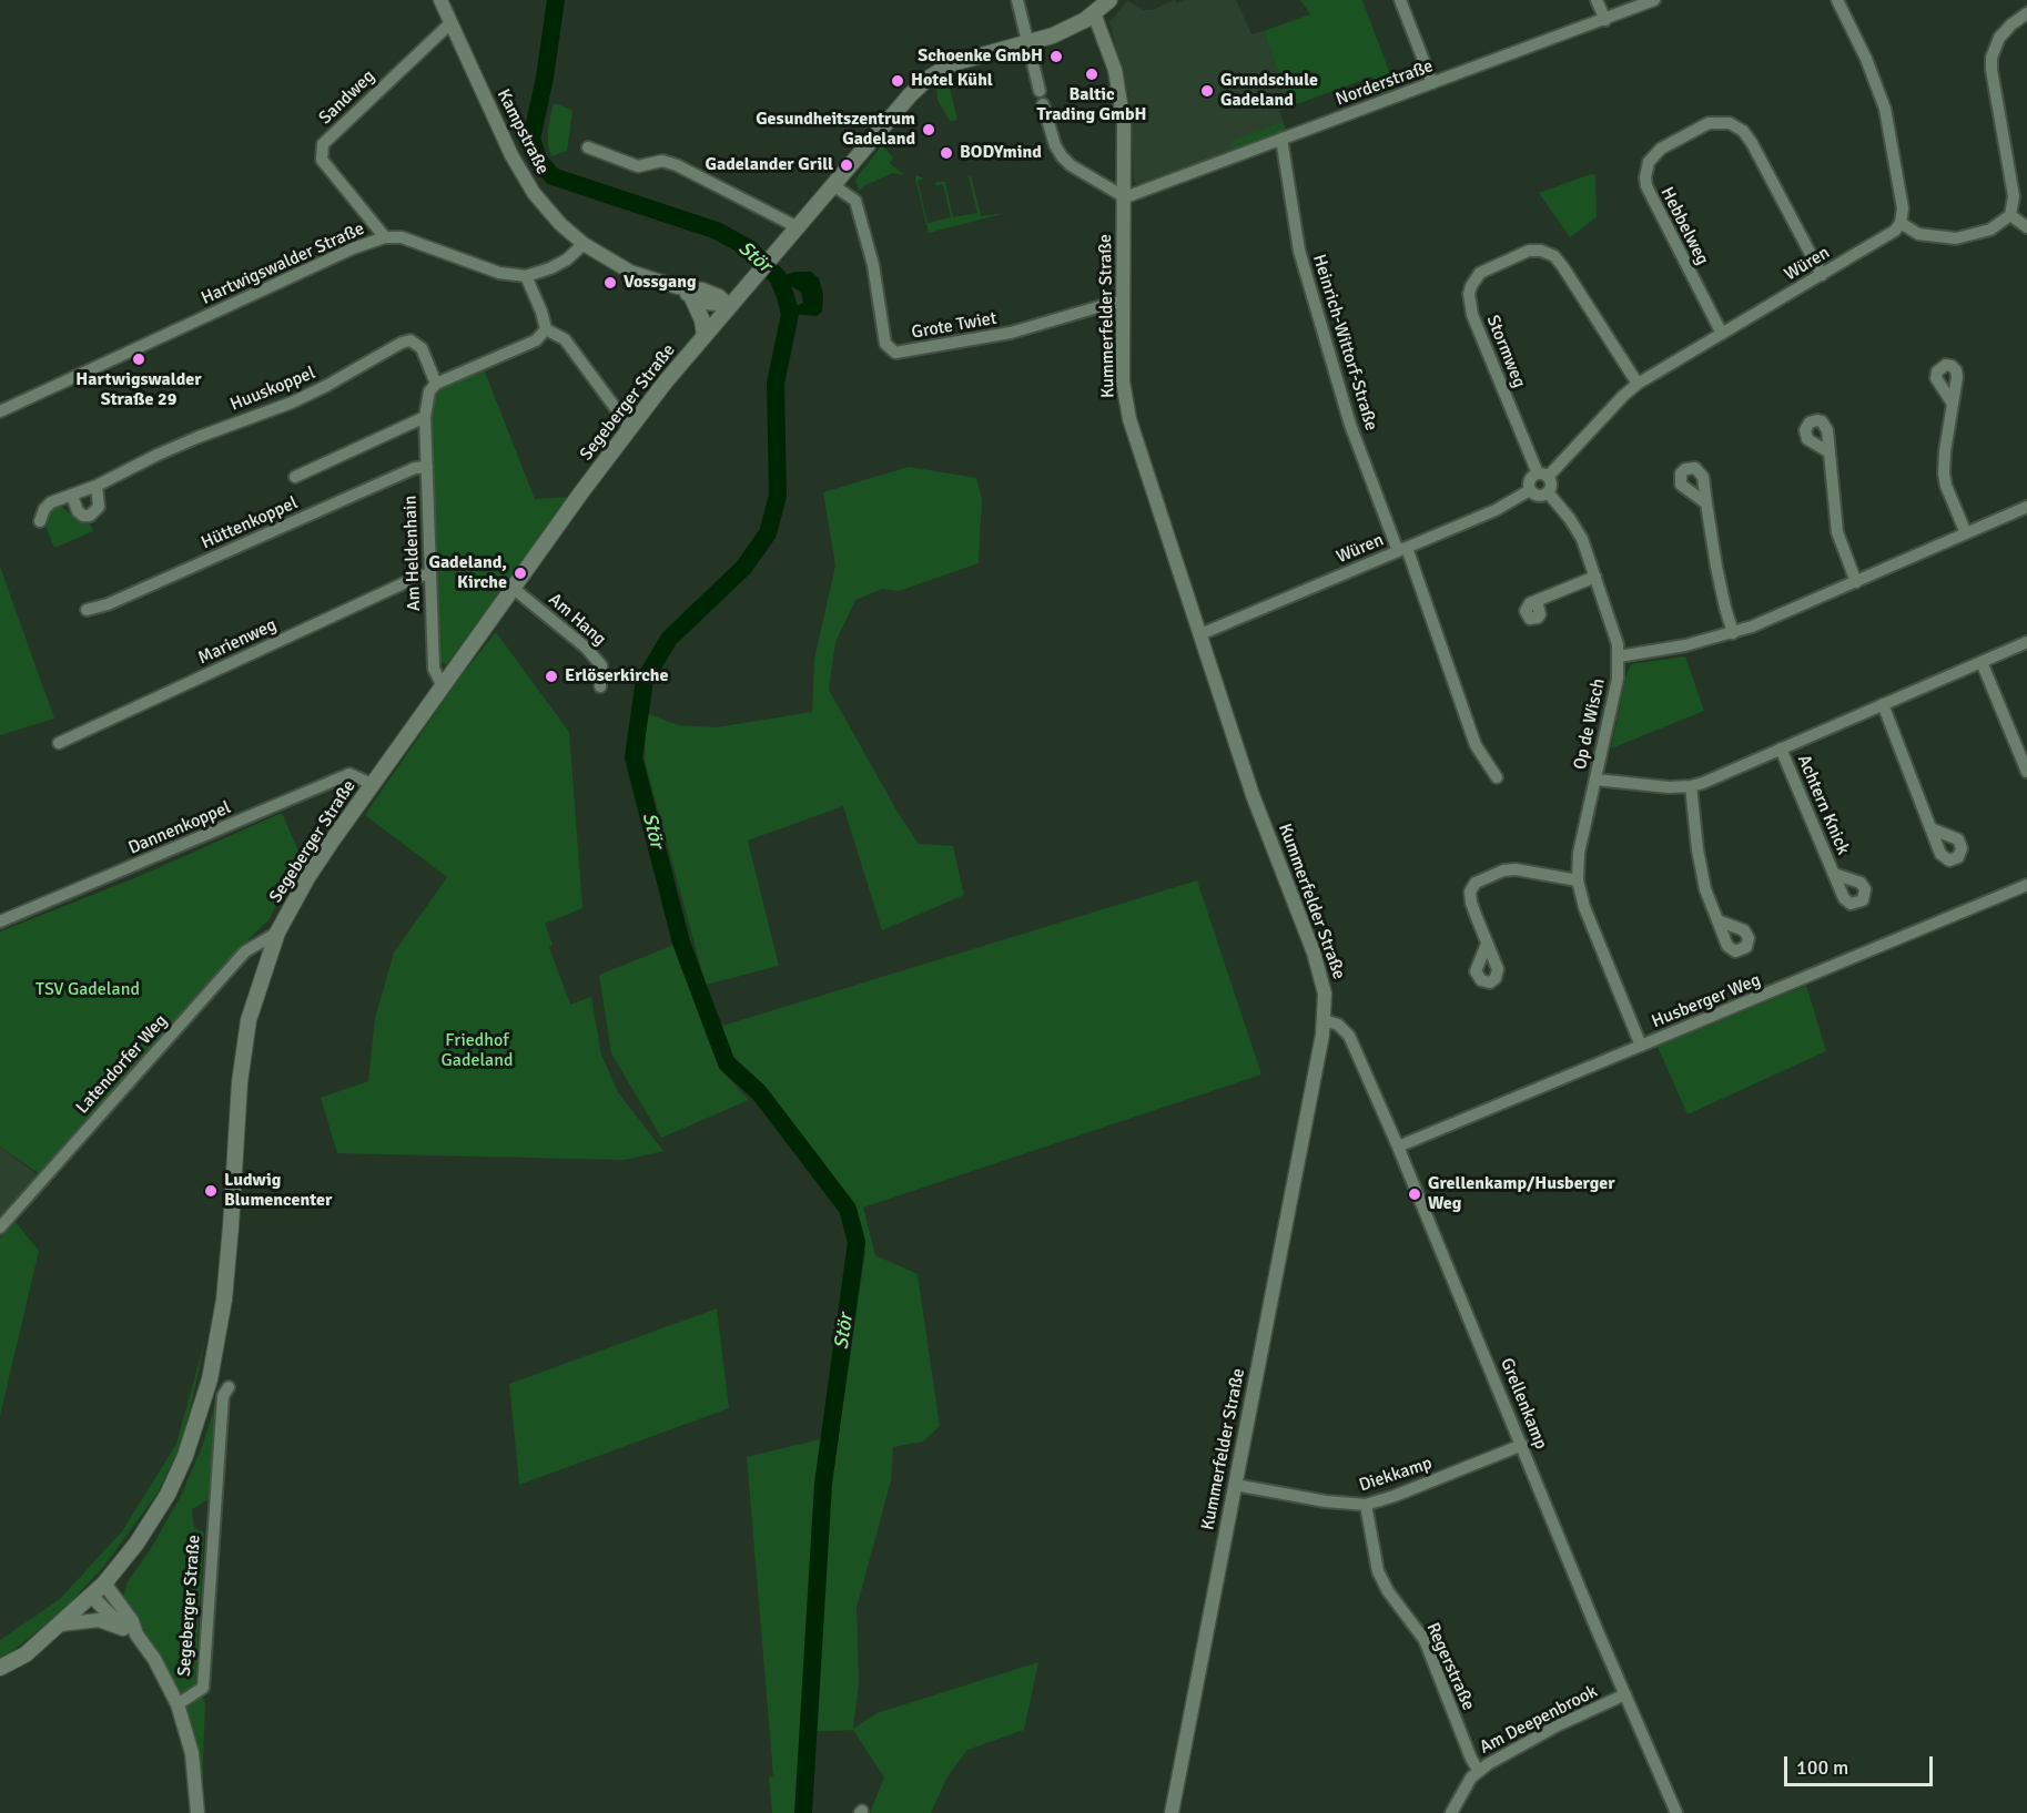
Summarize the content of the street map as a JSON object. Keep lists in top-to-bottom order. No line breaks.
{"streets":{"main road":["Segeberger Straße"],"street":["Norderstraße","Sandweg","Kampstraße","Hebbelweg","Hartwigswalder Straße","Würen","Kummerfelder Straße","Grote Twiet","Heinrich-Wittorf-Straße","Stormweg","Huuskoppel","Hüttenkoppel","Am Heldenhain","Am Hang","Marienweg","Op de Wisch","Achtern Knick","Dannenkoppel","Husberger Weg","Latendorfer Weg","Grellenkamp","Diekkamp","Regerstraße","Am Deepenbrook"]},"crossings":[["Norderstraße","Kummerfelder Straße"],["Norderstraße","Heinrich-Wittorf-Straße"],["Sandweg","Kampstraße"],["Sandweg","Hartwigswalder Straße"],["Kampstraße","Hartwigswalder Straße"],["Kampstraße","Segeberger Straße"],["Hebbelweg","Würen"],["Würen","Kummerfelder Straße"],["Würen","Heinrich-Wittorf-Straße"],["Würen","Stormweg"],["Würen","Op de Wisch"],["Kummerfelder Straße","Grote Twiet"],["Kummerfelder Straße","Segeberger Straße"],["Kummerfelder Straße","Grellenkamp"],["Kummerfelder Straße","Diekkamp"],["Grote Twiet","Segeberger Straße"],["Stormweg","Op de Wisch"],["Huuskoppel","Am Heldenhain"],["Segeberger Straße","Am Heldenhain"],["Segeberger Straße","Am Hang"],["Segeberger Straße","Dannenkoppel"],["Segeberger Straße","Latendorfer Weg"],["Hüttenkoppel","Am Heldenhain"],["Am Heldenhain","Marienweg"],["Op de Wisch","Achtern Knick"],["Op de Wisch","Husberger Weg"],["Husberger Weg","Grellenkamp"],["Grellenkamp","Diekkamp"],["Grellenkamp","Am Deepenbrook"],["Diekkamp","Regerstraße"],["Regerstraße","Am Deepenbrook"]],"water":["Stör"],"parks":["TSV Gadeland","Friedhof Gadeland"],"places":["Schoenke GmbH","Baltic Trading GmbH","Hotel Kühl","Grundschule Gadeland","Gesundheitszentrum Gadeland","BODYmind","Gadelander Grill","Vossgang","Hartwigswalder Straße 29","Gadeland, Kirche","Erlöserkirche","Ludwig Blumencenter","Grellenkamp/Husberger Weg"],"scale_bar":"100 m"}
